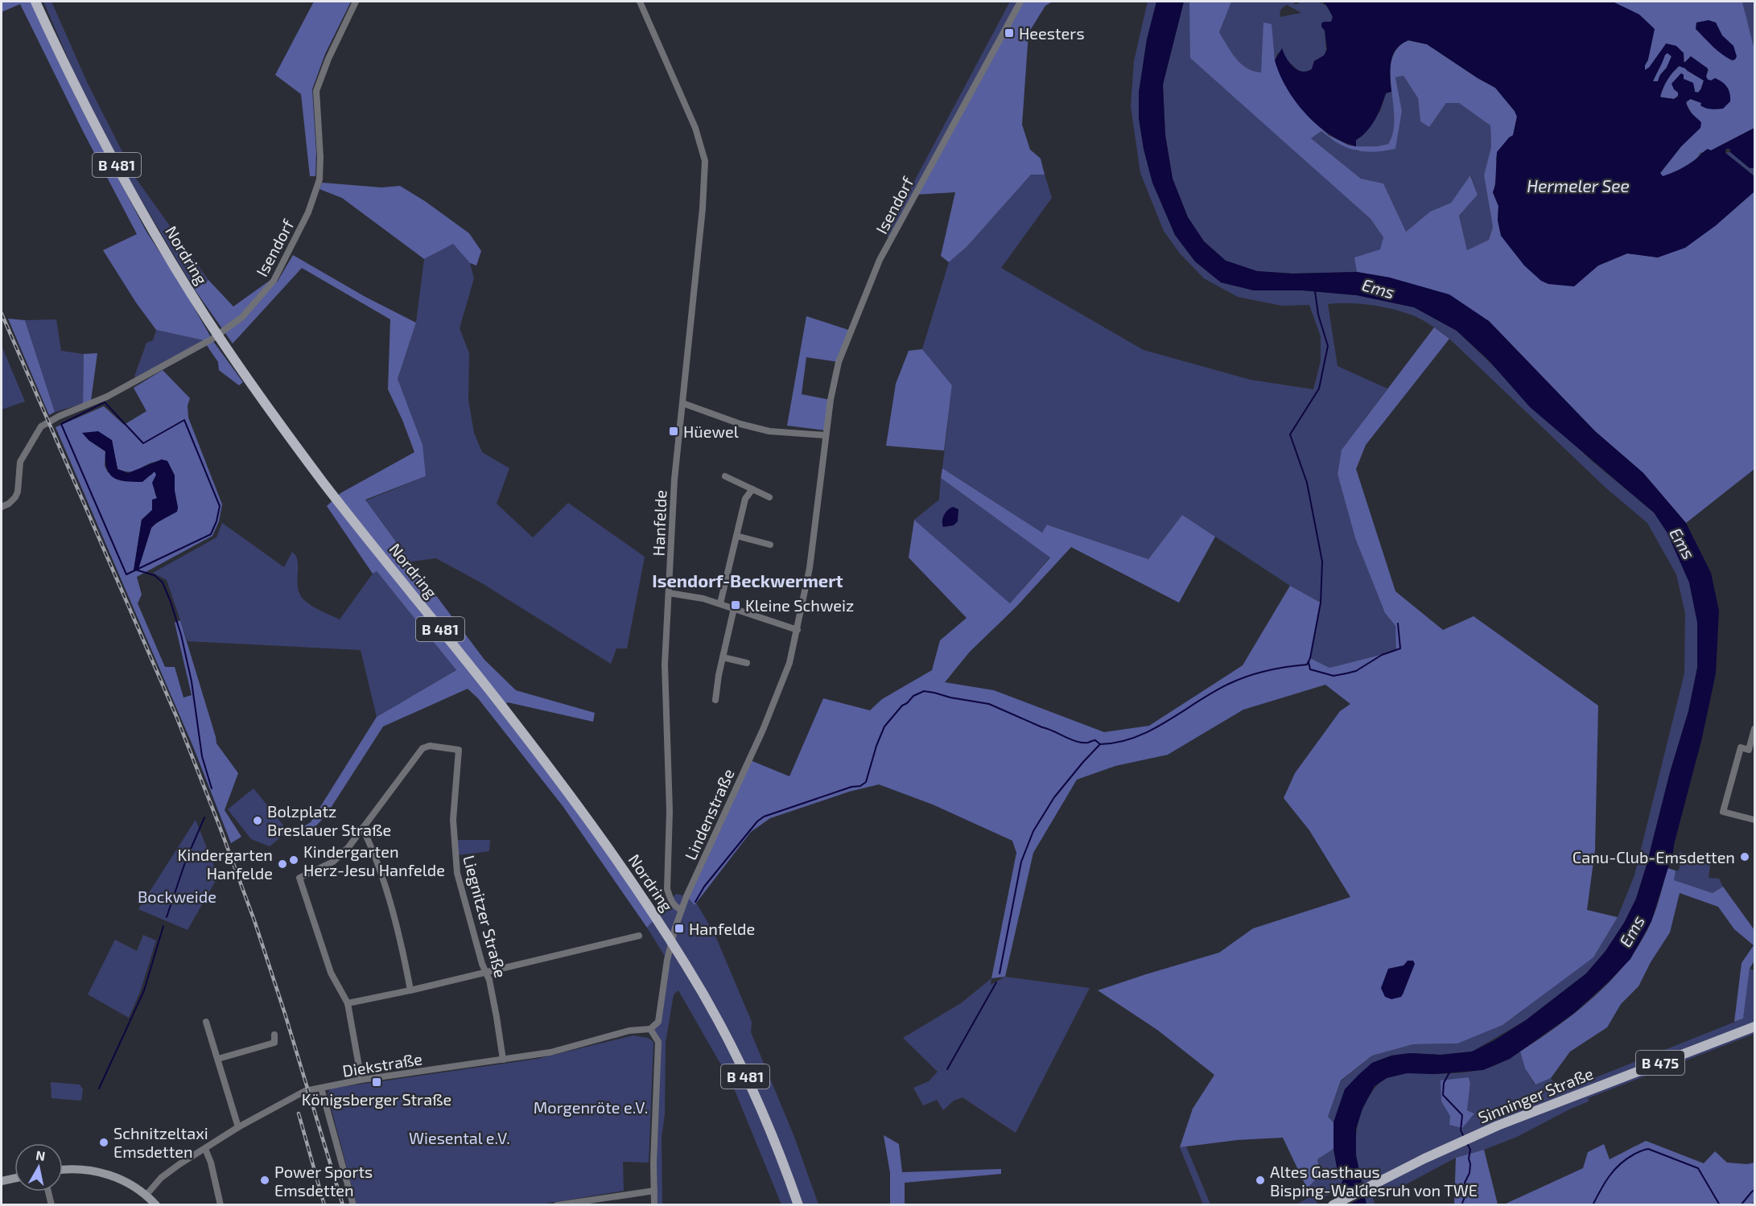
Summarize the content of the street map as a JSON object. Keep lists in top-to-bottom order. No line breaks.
{"streets":{"main road":["B 481","Nordring","B 475","Sinninger Straße"],"street":["Isendorf","Hanfelde","Lindenstraße","Liegnitzer Straße","Diekstraße"]},"crossings":[["Isendorf","Lindenstraße"],["Hanfelde","Lindenstraße"],["Lindenstraße","Diekstraße"],["Liegnitzer Straße","Diekstraße"]],"districts":["Isendorf-Beckwermert"],"water":["Hermeler See","Ems"],"parks":["Bockweide","Morgenröte e.V.","Wiesental e.V."],"places":{"transit":["Heesters","Hüewel","Kleine Schweiz","Hanfelde","Königsberger Straße"],"other":["Bolzplatz Breslauer Straße","Canu-Club-Emsdetten","Kindergarten Herz-Jesu Hanfelde","Kindergarten Hanfelde","Schnitzeltaxi Emsdetten","Power Sports Emsdetten","Altes Gasthaus Bisping-Waldesruh von TWE"]},"north":"top"}
